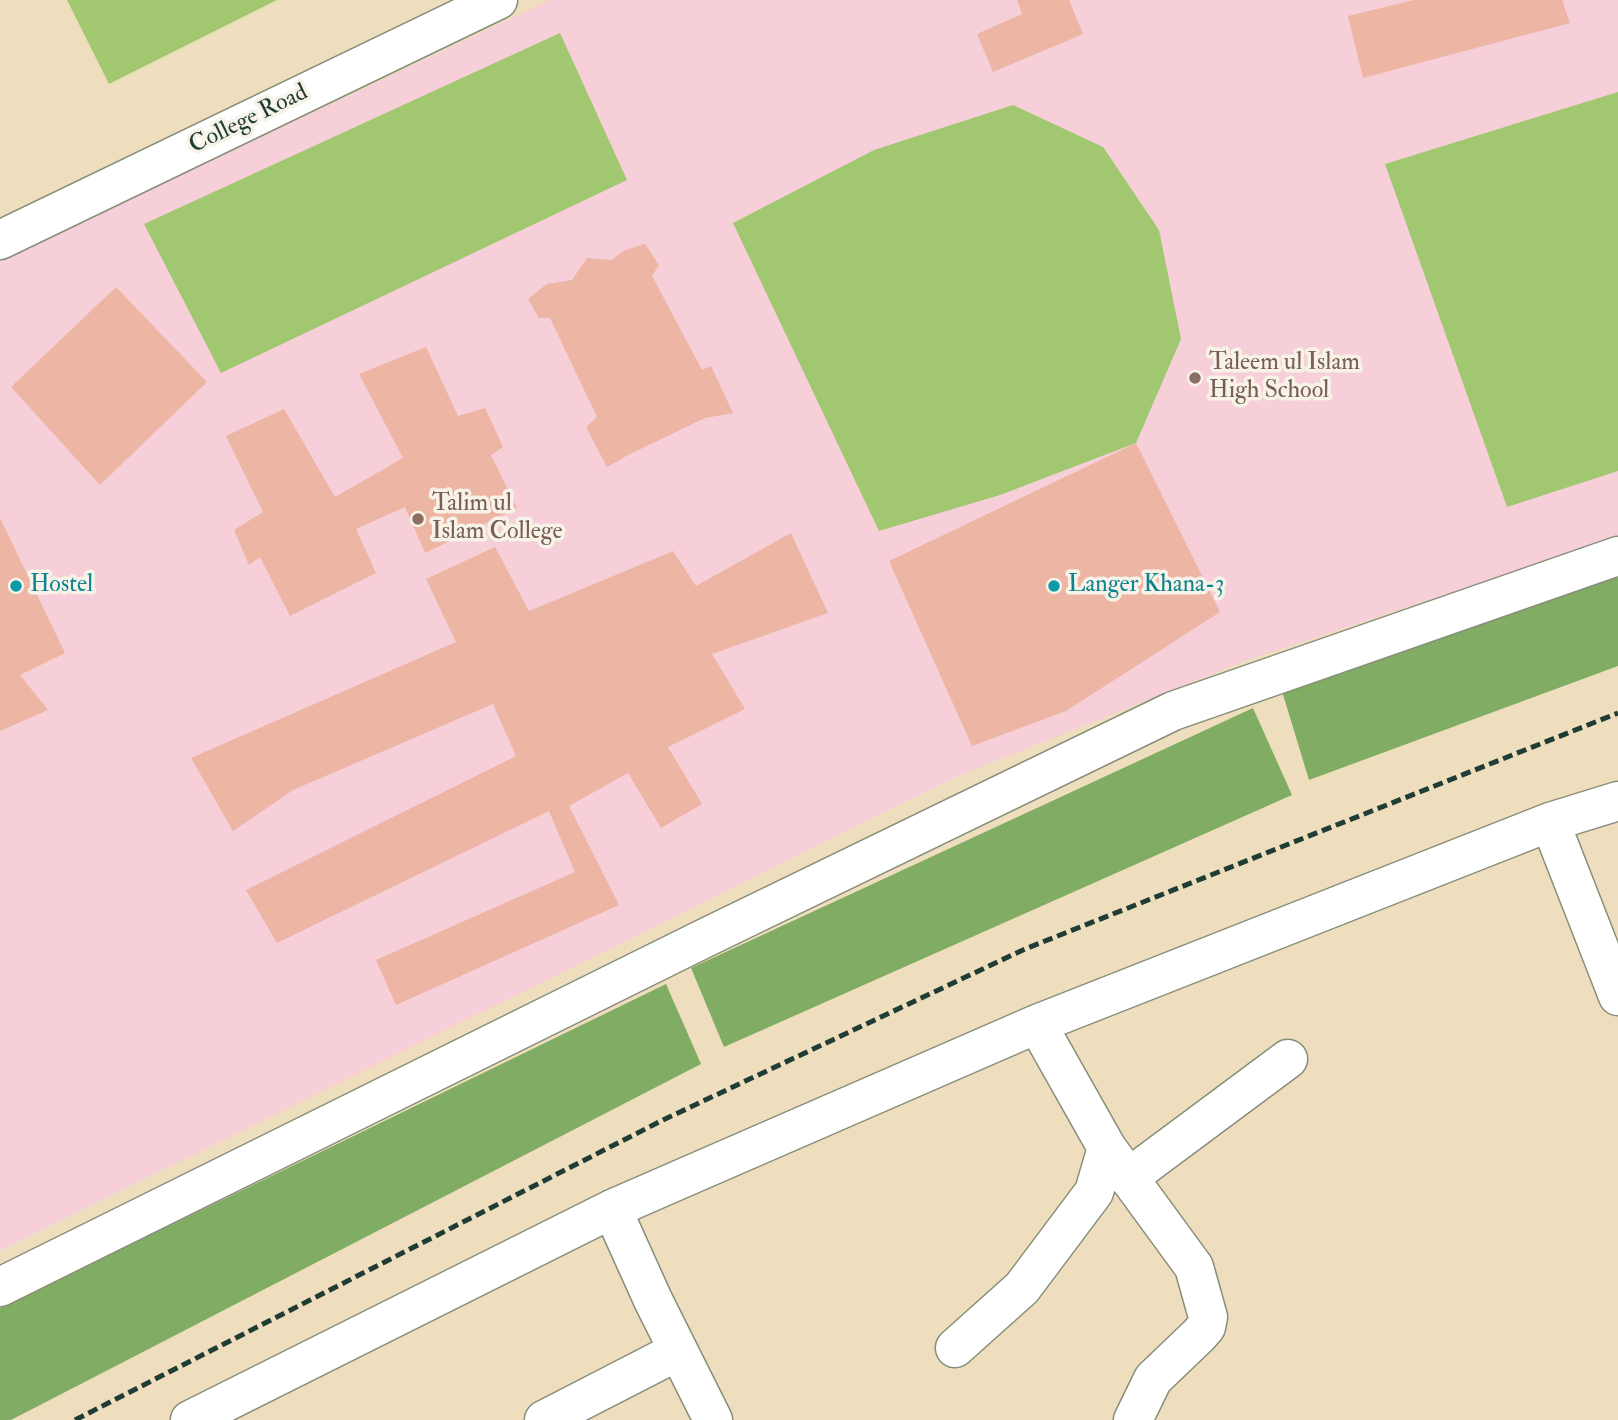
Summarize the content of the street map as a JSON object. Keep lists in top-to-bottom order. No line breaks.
{"streets":{"street":["College Road"]},"places":["Taleem ul Islam High School","Talim ul Islam College","Hostel","Langer Khana-3"]}
